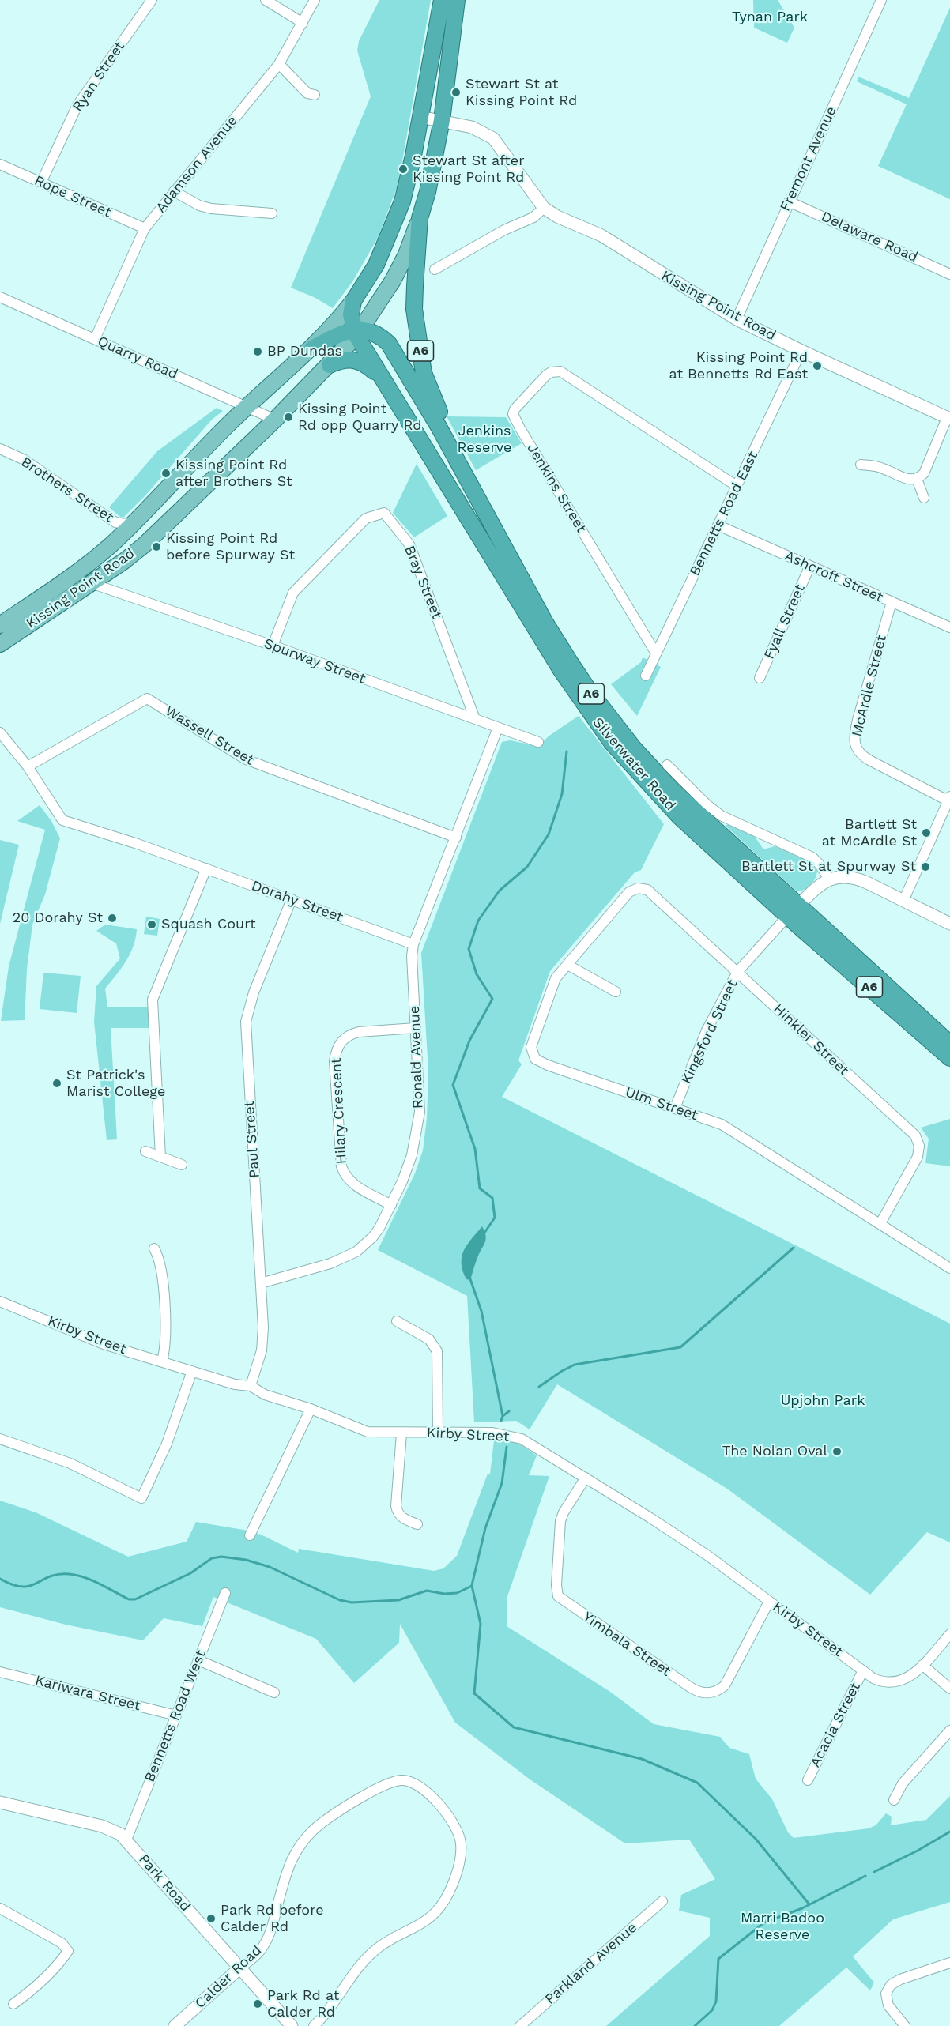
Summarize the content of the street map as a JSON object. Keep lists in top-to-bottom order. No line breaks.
{"streets":{"highway":["Kissing Point Road","A6","Silverwater Road"],"street":["Ryan Street","Fremont Avenue","Adamson Avenue","Rope Street","Delaware Road","Quarry Road","Jenkins Street","Brothers Street","Bennetts Road East","Ashcroft Street","Bray Street","Fyall Street","Spurway Street","McArdle Street","Wassell Street","Dorahy Street","Kingsford Street","Hinkler Street","Ronald Avenue","Ulm Street","Hilary Crescent","Paul Street","Kirby Street","Yimbala Street","Kariwara Street","Bennetts Road West","Acacia Street","Park Road","Parkland Avenue","Calder Road"]},"crossings":[["Ryan Street","Rope Street"],["Fremont Avenue","Delaware Road"],["Fremont Avenue","Kissing Point Road"],["Adamson Avenue","Rope Street"],["Adamson Avenue","Quarry Road"],["Kissing Point Road","A6"],["Kissing Point Road","Quarry Road"],["Kissing Point Road","Brothers Street"],["Kissing Point Road","Bennetts Road East"],["Kissing Point Road","Spurway Street"],["Kissing Point Road","Silverwater Road"],["Jenkins Street","Bennetts Road East"],["Bennetts Road East","Ashcroft Street"],["Ashcroft Street","Fyall Street"],["Ashcroft Street","McArdle Street"],["Bray Street","Spurway Street"],["Wassell Street","Dorahy Street"],["Silverwater Road","Kingsford Street"],["Dorahy Street","Ronald Avenue"],["Dorahy Street","Paul Street"],["Kingsford Street","Hinkler Street"],["Kingsford Street","Ulm Street"],["Hinkler Street","Ulm Street"],["Ronald Avenue","Hilary Crescent"],["Ronald Avenue","Paul Street"],["Paul Street","Kirby Street"],["Kirby Street","Yimbala Street"],["Kirby Street","Acacia Street"],["Kariwara Street","Bennetts Road West"],["Bennetts Road West","Park Road"],["Park Road","Calder Road"]],"parks":["Tynan Park","Jenkins Reserve","Upjohn Park","Marri Badoo Reserve"],"places":["Stewart St at Kissing Point Rd","Stewart St after Kissing Point Rd","BP Dundas","Kissing Point Rd at Bennetts Rd East","Kissing Point Rd opp Quarry Rd","Kissing Point Rd after Brothers St","Kissing Point Rd before Spurway St","Bartlett St at McArdle St","Bartlett St at Spurway St","20 Dorahy St","Squash Court","St Patrick's Marist College","The Nolan Oval","Park Rd before Calder Rd","Park Rd at Calder Rd"]}
